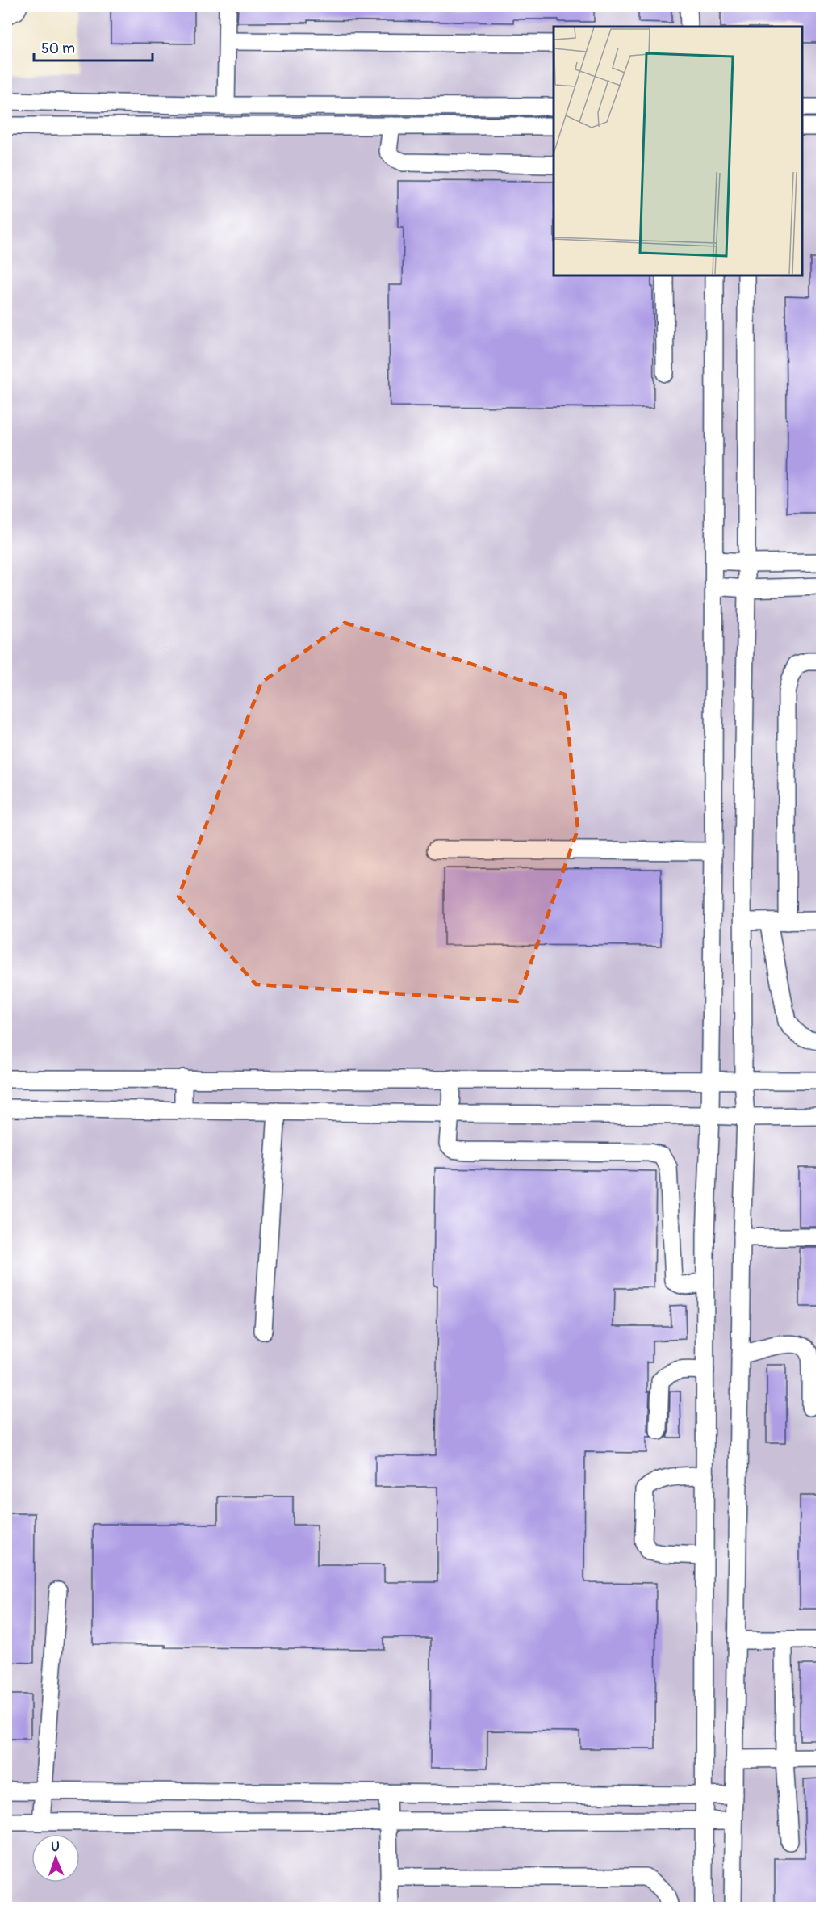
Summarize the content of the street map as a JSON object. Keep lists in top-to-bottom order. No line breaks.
{"scale_bar":"50 m","north":"top"}
